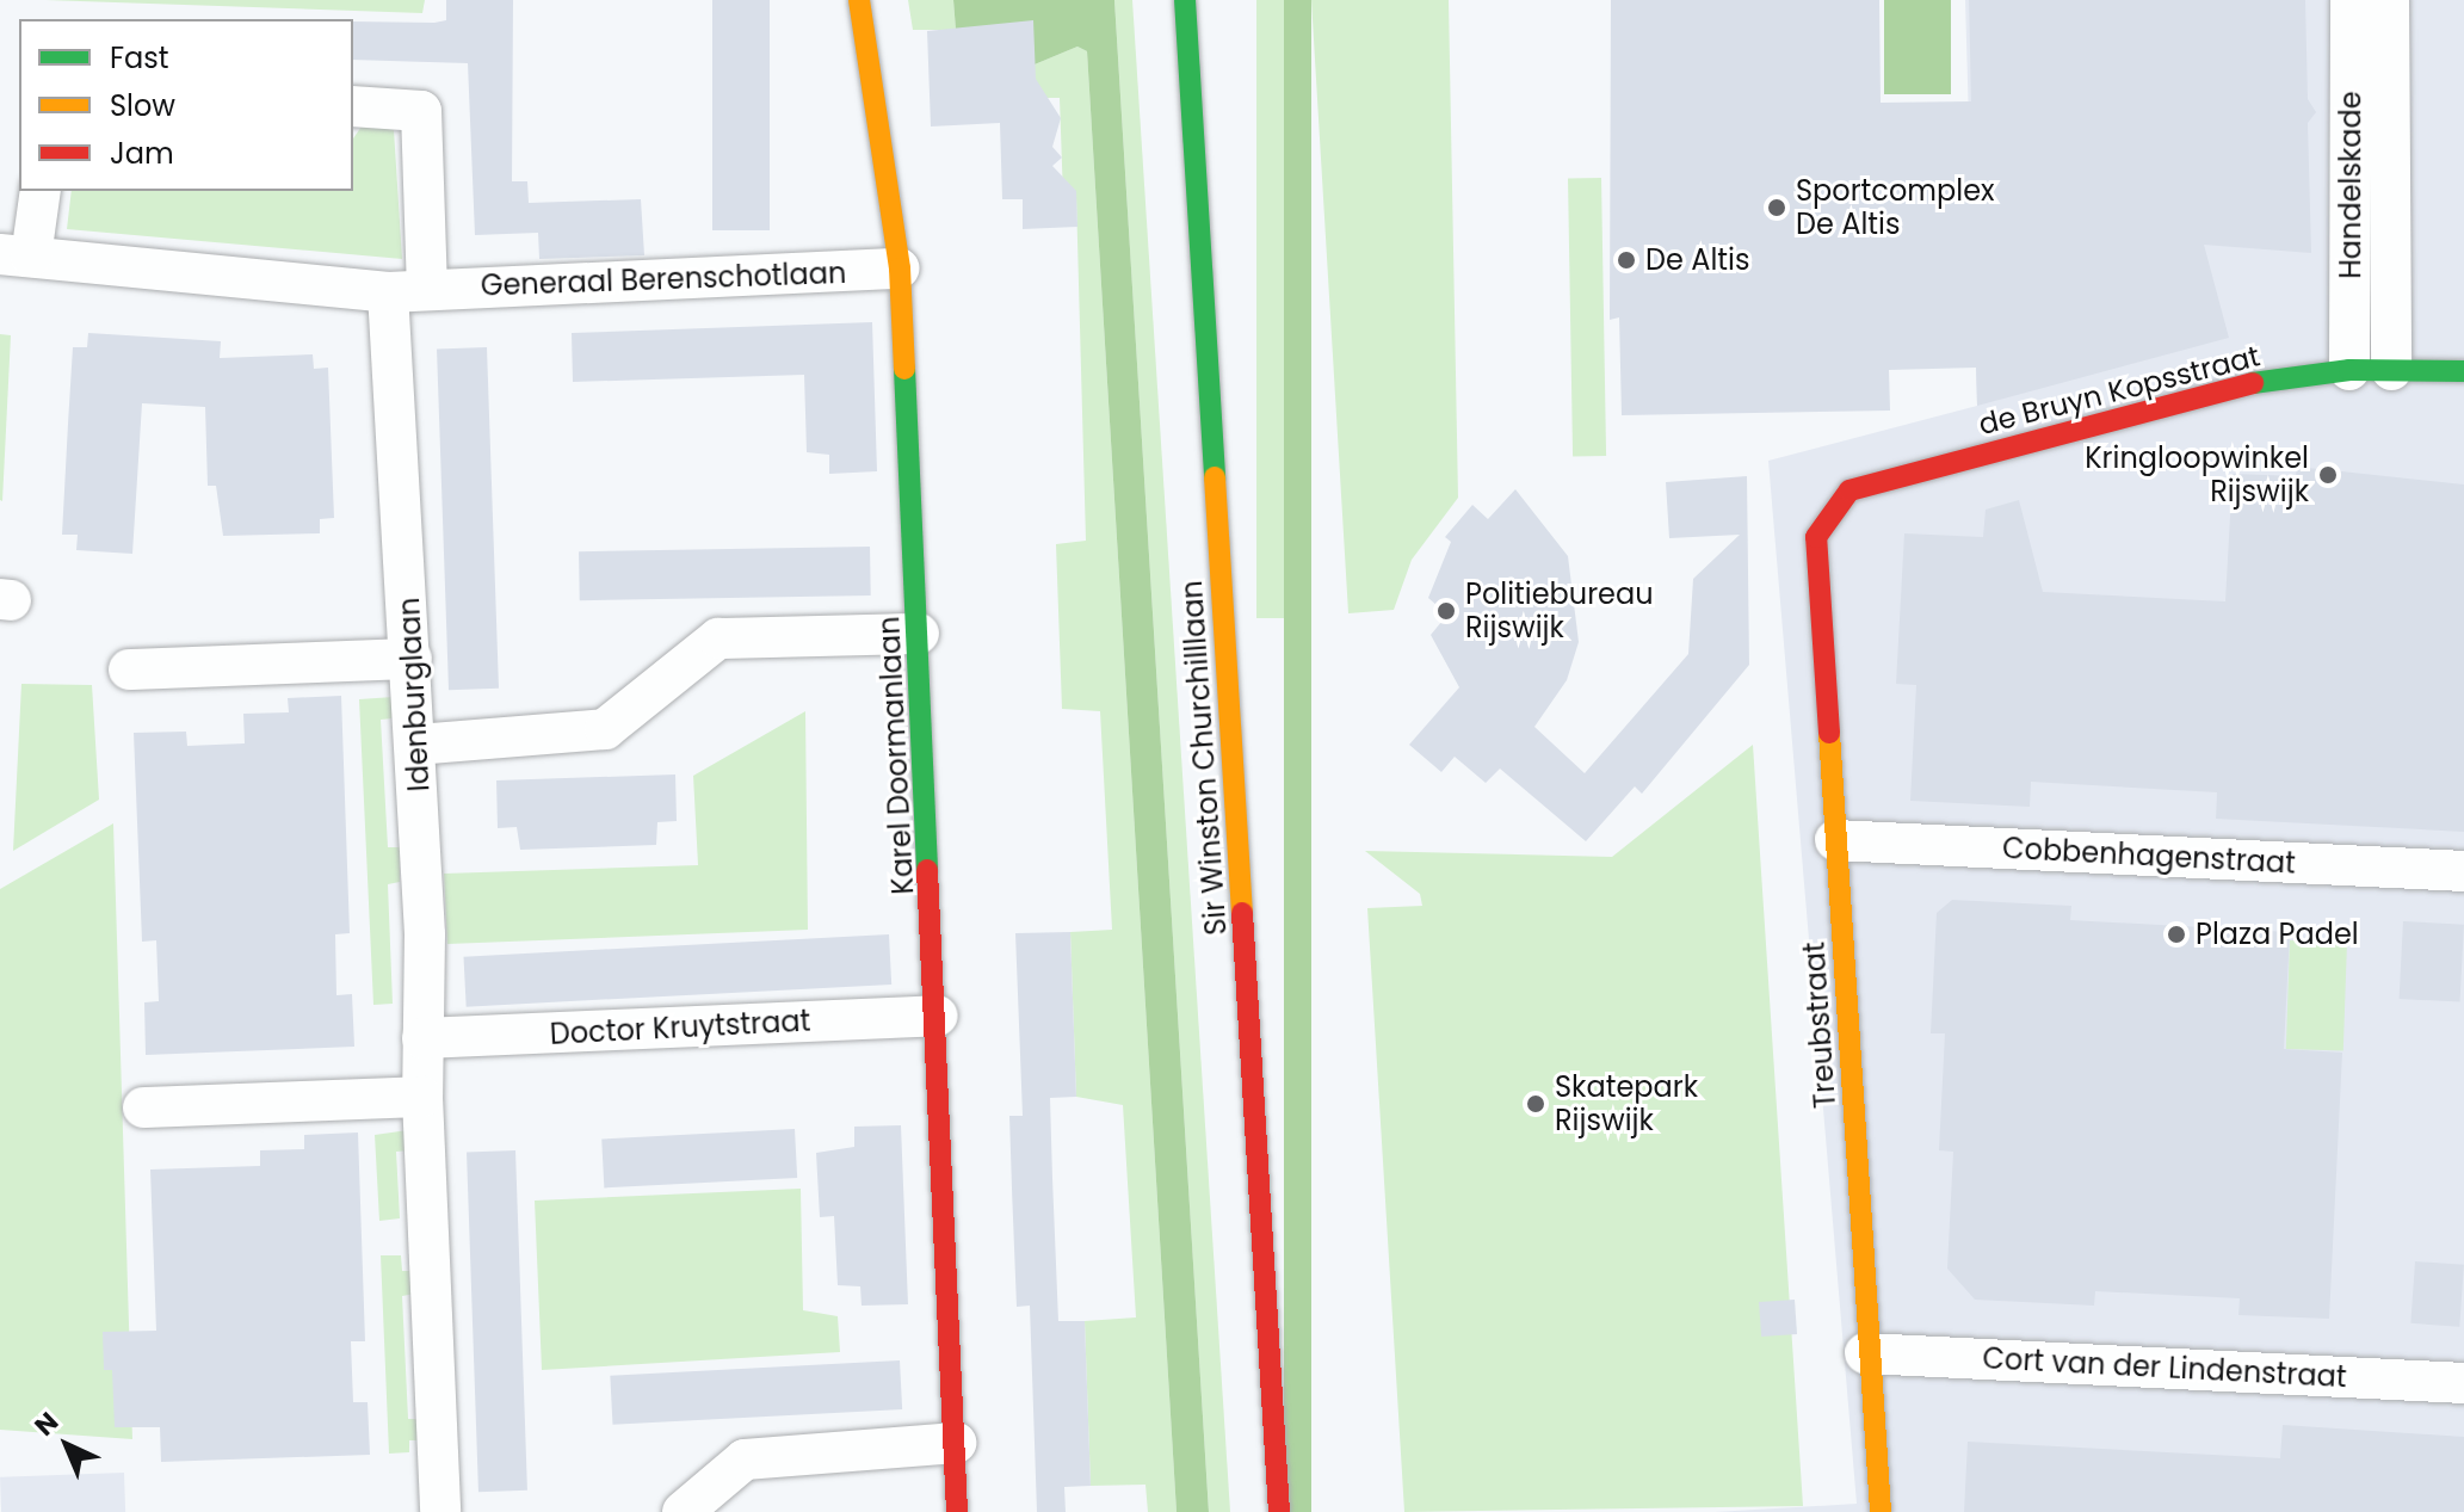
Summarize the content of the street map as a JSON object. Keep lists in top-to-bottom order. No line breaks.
{"streets":{"street":["Handelskade","Generaal Berenschotlaan","de Bruyn Kopsstraat","Idenburglaan","Karel Doormanlaan","Sir Winston Churchilllaan","Cobbenhagenstraat","Treubstraat","Doctor Kruytstraat","Cort van der Lindenstraat"]},"crossings":[["Handelskade","de Bruyn Kopsstraat"],["Generaal Berenschotlaan","Idenburglaan"],["Generaal Berenschotlaan","Karel Doormanlaan"],["de Bruyn Kopsstraat","Treubstraat"],["Idenburglaan","Doctor Kruytstraat"],["Karel Doormanlaan","Doctor Kruytstraat"],["Cobbenhagenstraat","Treubstraat"],["Treubstraat","Cort van der Lindenstraat"]],"places":["Sportcomplex De Altis","De Altis","Kringloopwinkel Rijswijk","Politiebureau Rijswijk","Plaza Padel","Skatepark Rijswijk"],"legend":["Fast","Slow","Jam"],"north":"top left"}
